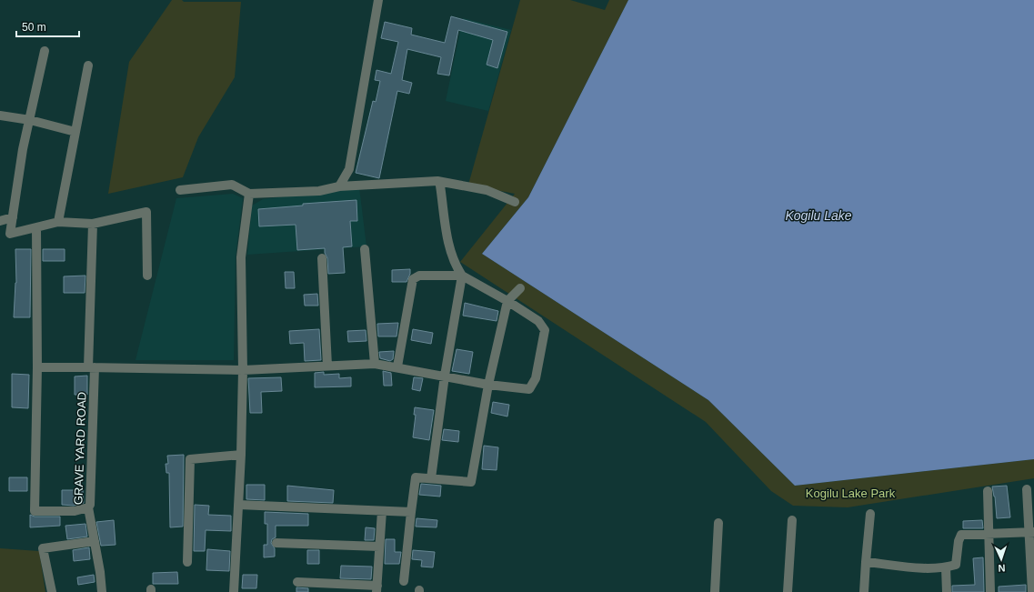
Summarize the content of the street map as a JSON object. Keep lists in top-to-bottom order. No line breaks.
{"streets":{"street":["GRAVE YARD ROAD"]},"water":["Kogilu Lake"],"parks":["Kogilu Lake Park"],"scale_bar":"50 m","north":"bottom"}
